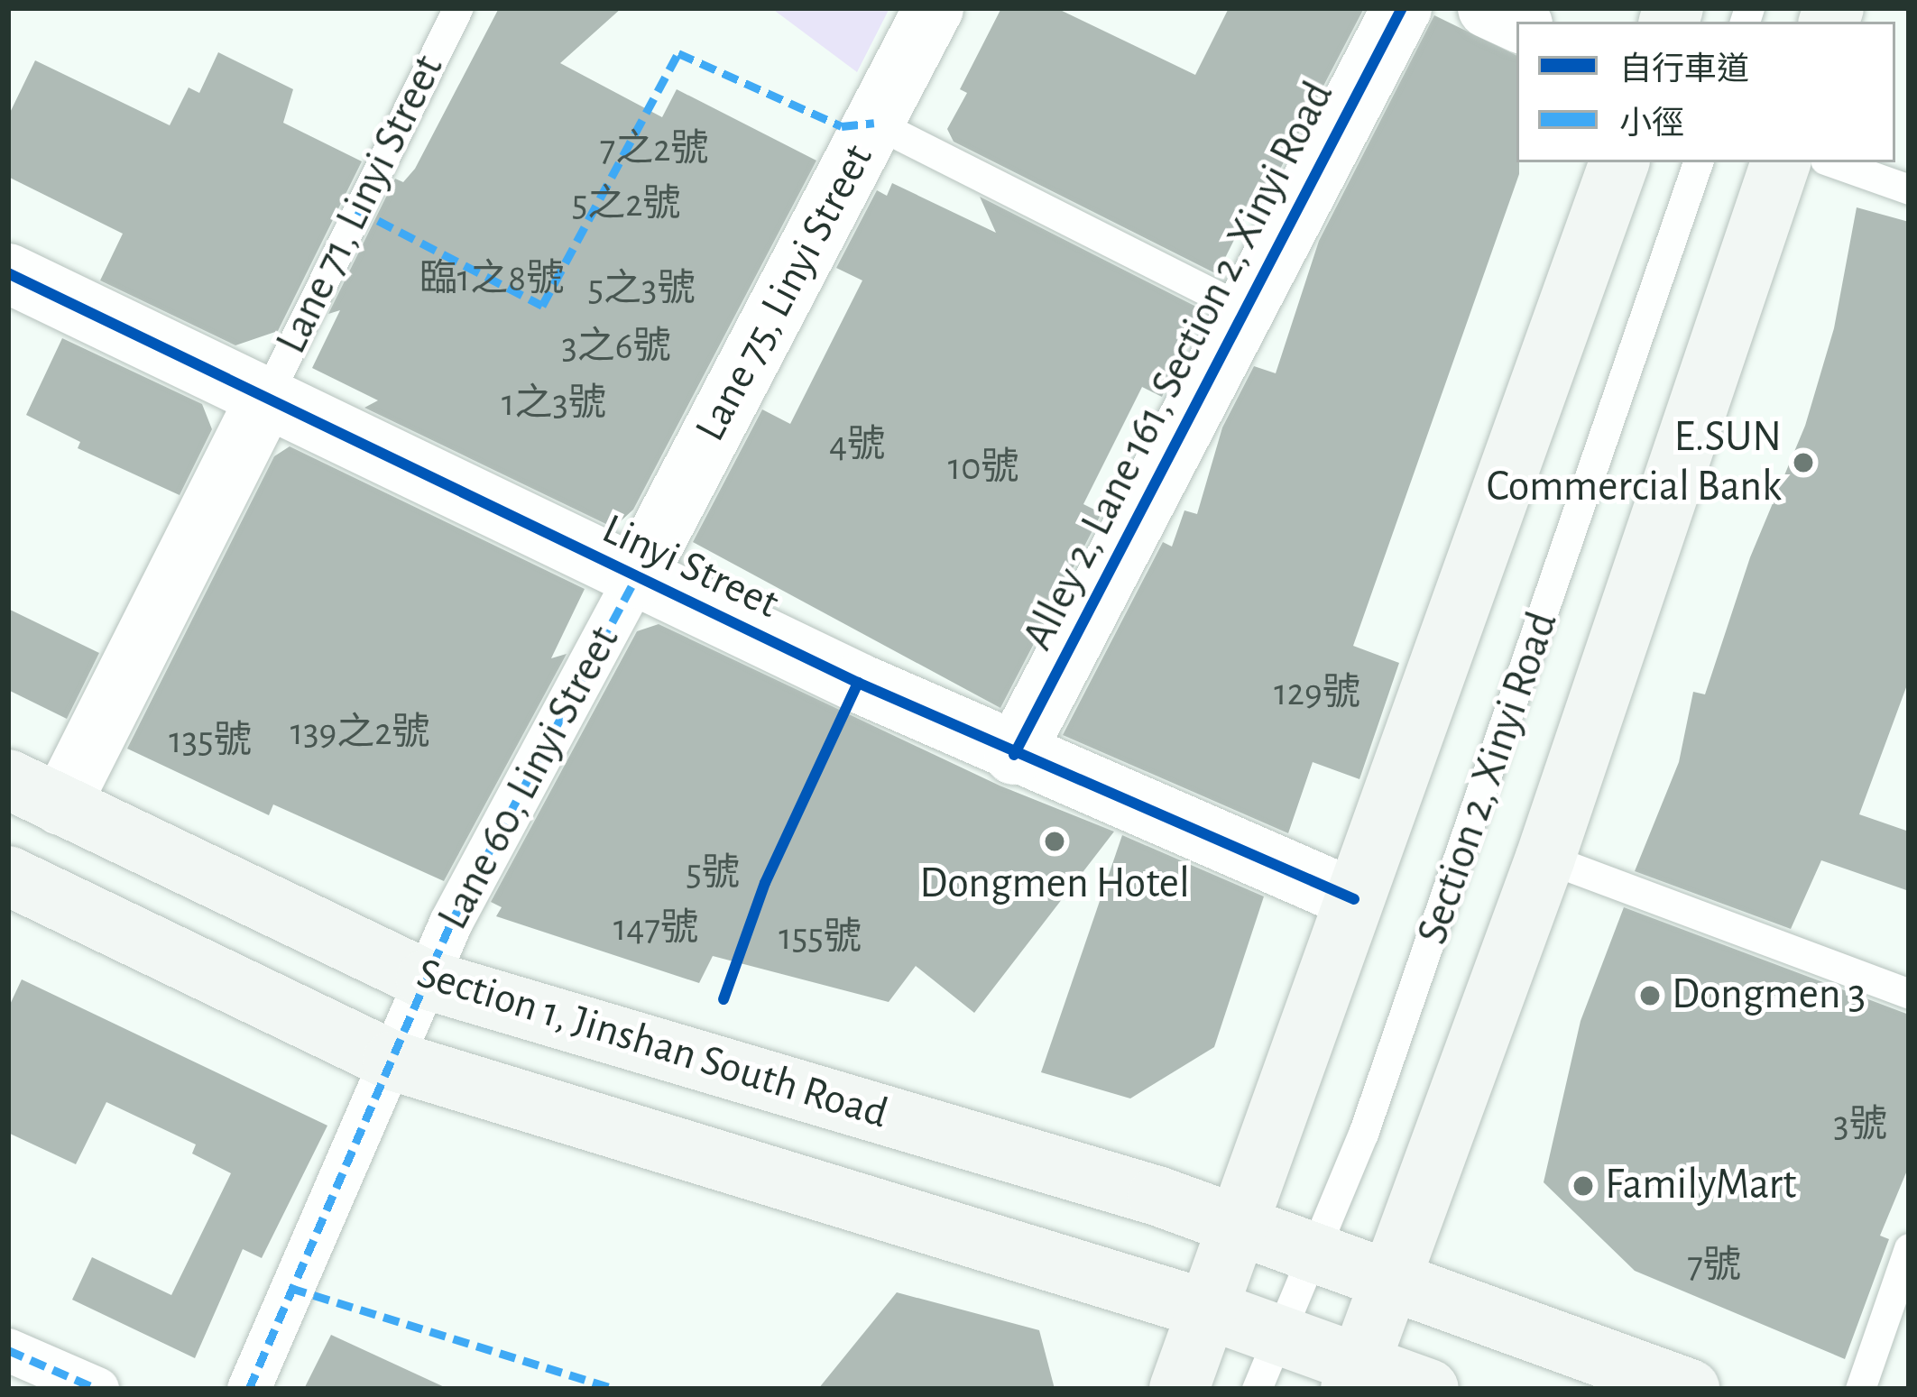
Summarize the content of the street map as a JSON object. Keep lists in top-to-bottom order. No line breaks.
{"streets":{"main road":["Section 2, Xinyi Road","Section 1, Jinshan South Road"],"street":["Lane 75, Linyi Street","Alley 2, Lane 161, Section 2, Xinyi Road","Linyi Street","Lane 60, Linyi Street"],"lane":["Lane 71, Linyi Street"]},"crossings":[["Lane 71, Linyi Street","Linyi Street"],["Lane 75, Linyi Street","Linyi Street"],["Lane 75, Linyi Street","Lane 60, Linyi Street"],["Alley 2, Lane 161, Section 2, Xinyi Road","Linyi Street"],["Linyi Street","Lane 60, Linyi Street"],["Linyi Street","Section 2, Xinyi Road"],["Lane 60, Linyi Street","Section 1, Jinshan South Road"],["Section 2, Xinyi Road","Section 1, Jinshan South Road"]],"places":["E.SUN Commercial Bank","Dongmen Hotel","Dongmen 3","FamilyMart"],"house_numbers":["7之2號","5之2號","臨1之8號","5之3號","3之6號","1之3號","4號","10號","129號","139之2號","135號","5號","147號","155號","3號","7號"],"legend":["自行車道","小徑"]}
